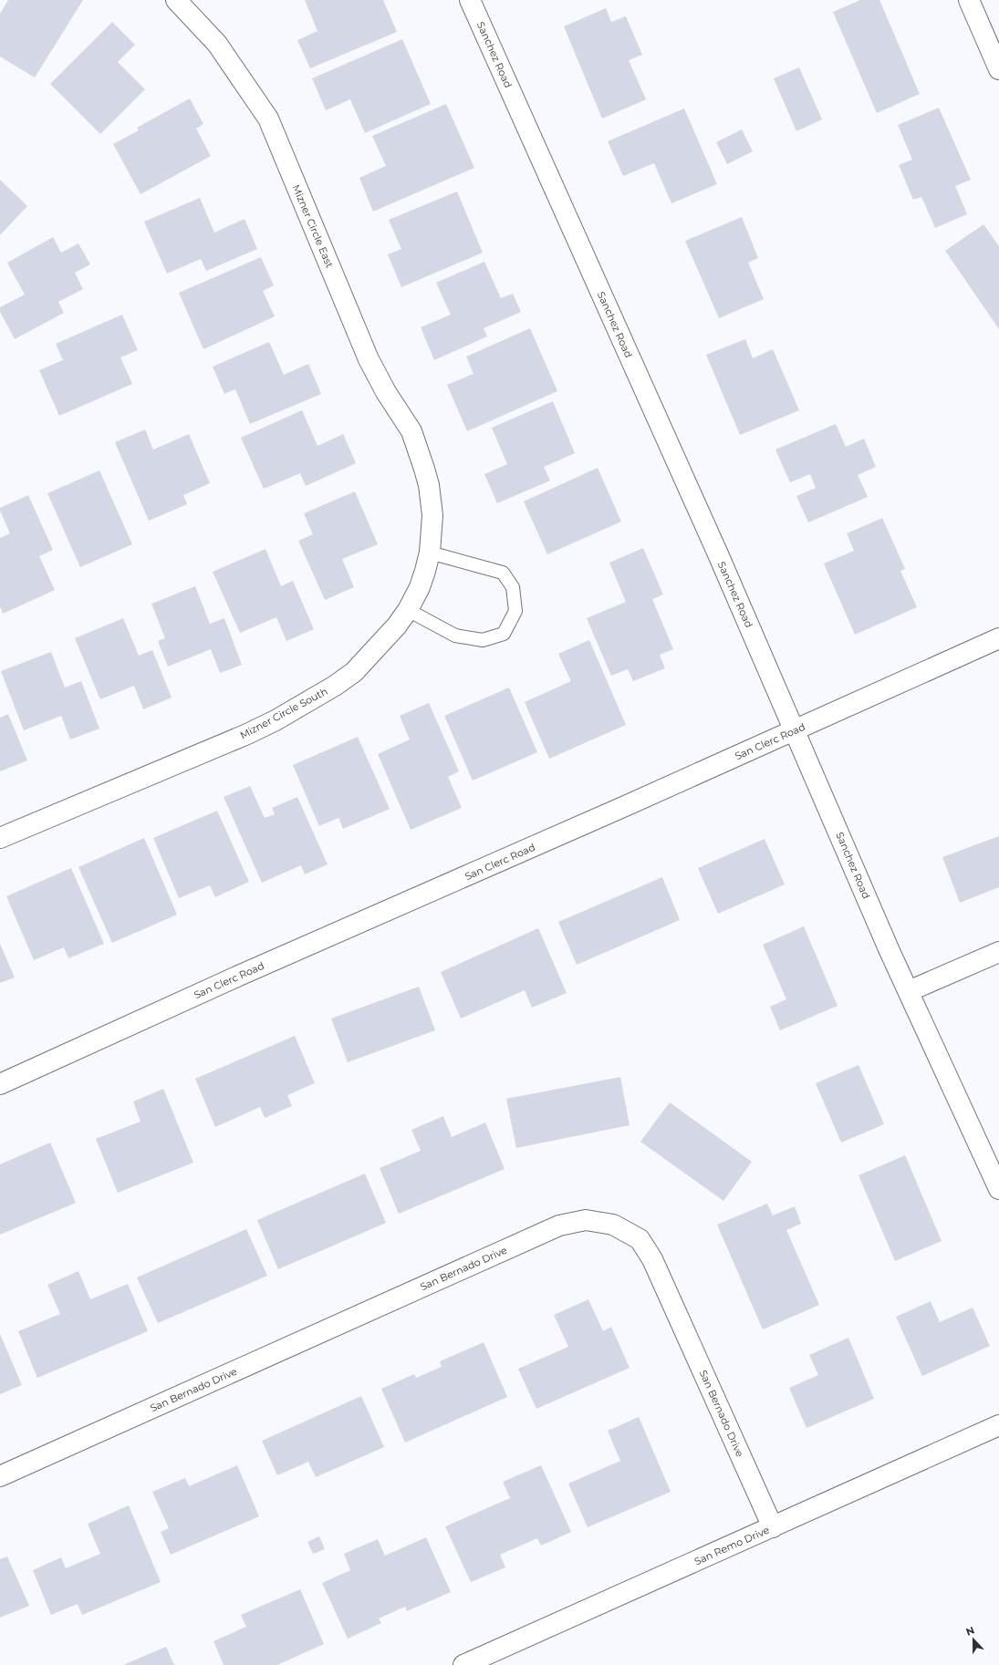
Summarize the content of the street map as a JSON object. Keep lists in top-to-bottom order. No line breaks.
{"streets":{"street":["Sanchez Road","Mizner Circle East","Mizner Circle South","San Clerc Road","San Bernado Drive","San Remo Drive"]},"crossings":[["Sanchez Road","San Clerc Road"],["Mizner Circle East","Mizner Circle South"],["San Bernado Drive","San Remo Drive"]],"north":"top"}
